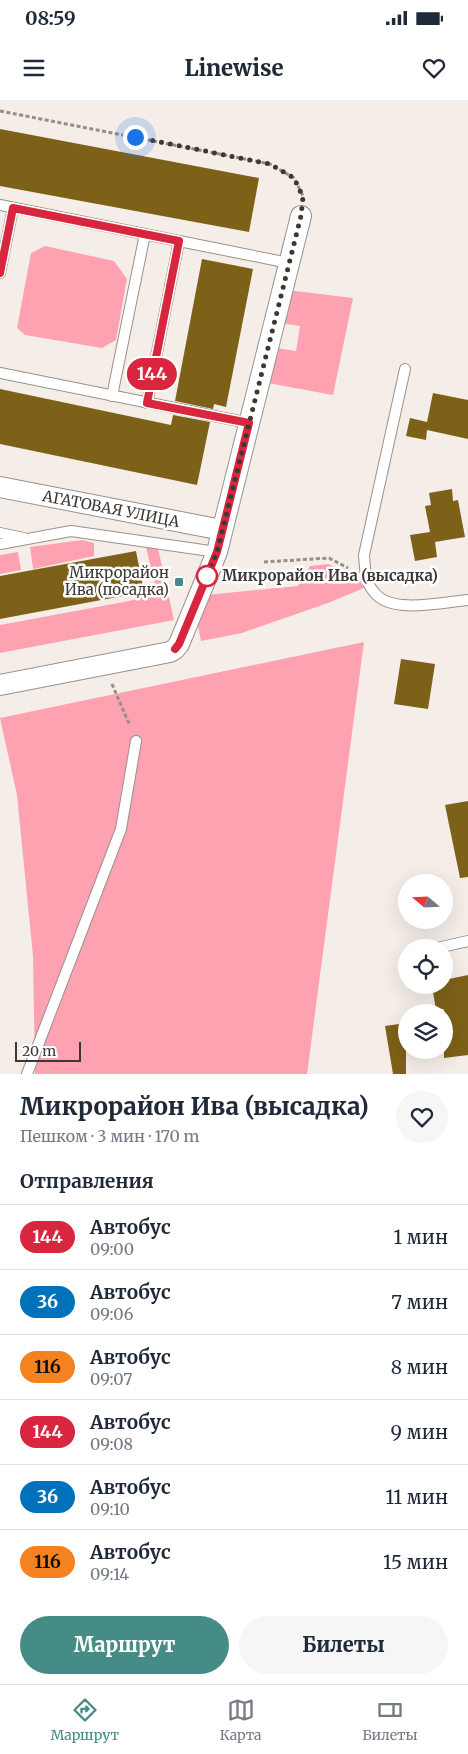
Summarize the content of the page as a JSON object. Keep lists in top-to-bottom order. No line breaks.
{"streets":{"street":["АГАТОВАЯ УЛИЦА"]},"places":{"other":["Микрорайон Ива (высадка)"],"transit":["Микрорайон Ива (посадка)"]},"lines":["bus line 144"],"scale_bar":"20 m","north":"left","page":{"status":"08:59","header":"Linewise","on_map":"144","scale":"20 m","heading":[["Микрорайон Ива (высадка)","Пешком · 3 мин · 170 m"],"Отправления"],"list":[{"mark":"144","name":"Автобус","note":"09:00","value":"1 мин"},{"mark":"36","name":"Автобус","note":"09:06","value":"7 мин"},{"mark":"116","name":"Автобус","note":"09:07","value":"8 мин"},{"mark":"144","name":"Автобус","note":"09:08","value":"9 мин"},{"mark":"36","name":"Автобус","note":"09:10","value":"11 мин"},{"mark":"116","name":"Автобус","note":"09:14","value":"15 мин"}],"buttons":["Маршрут","Билеты"],"tabs":["Маршрут","Карта","Билеты"]}}
